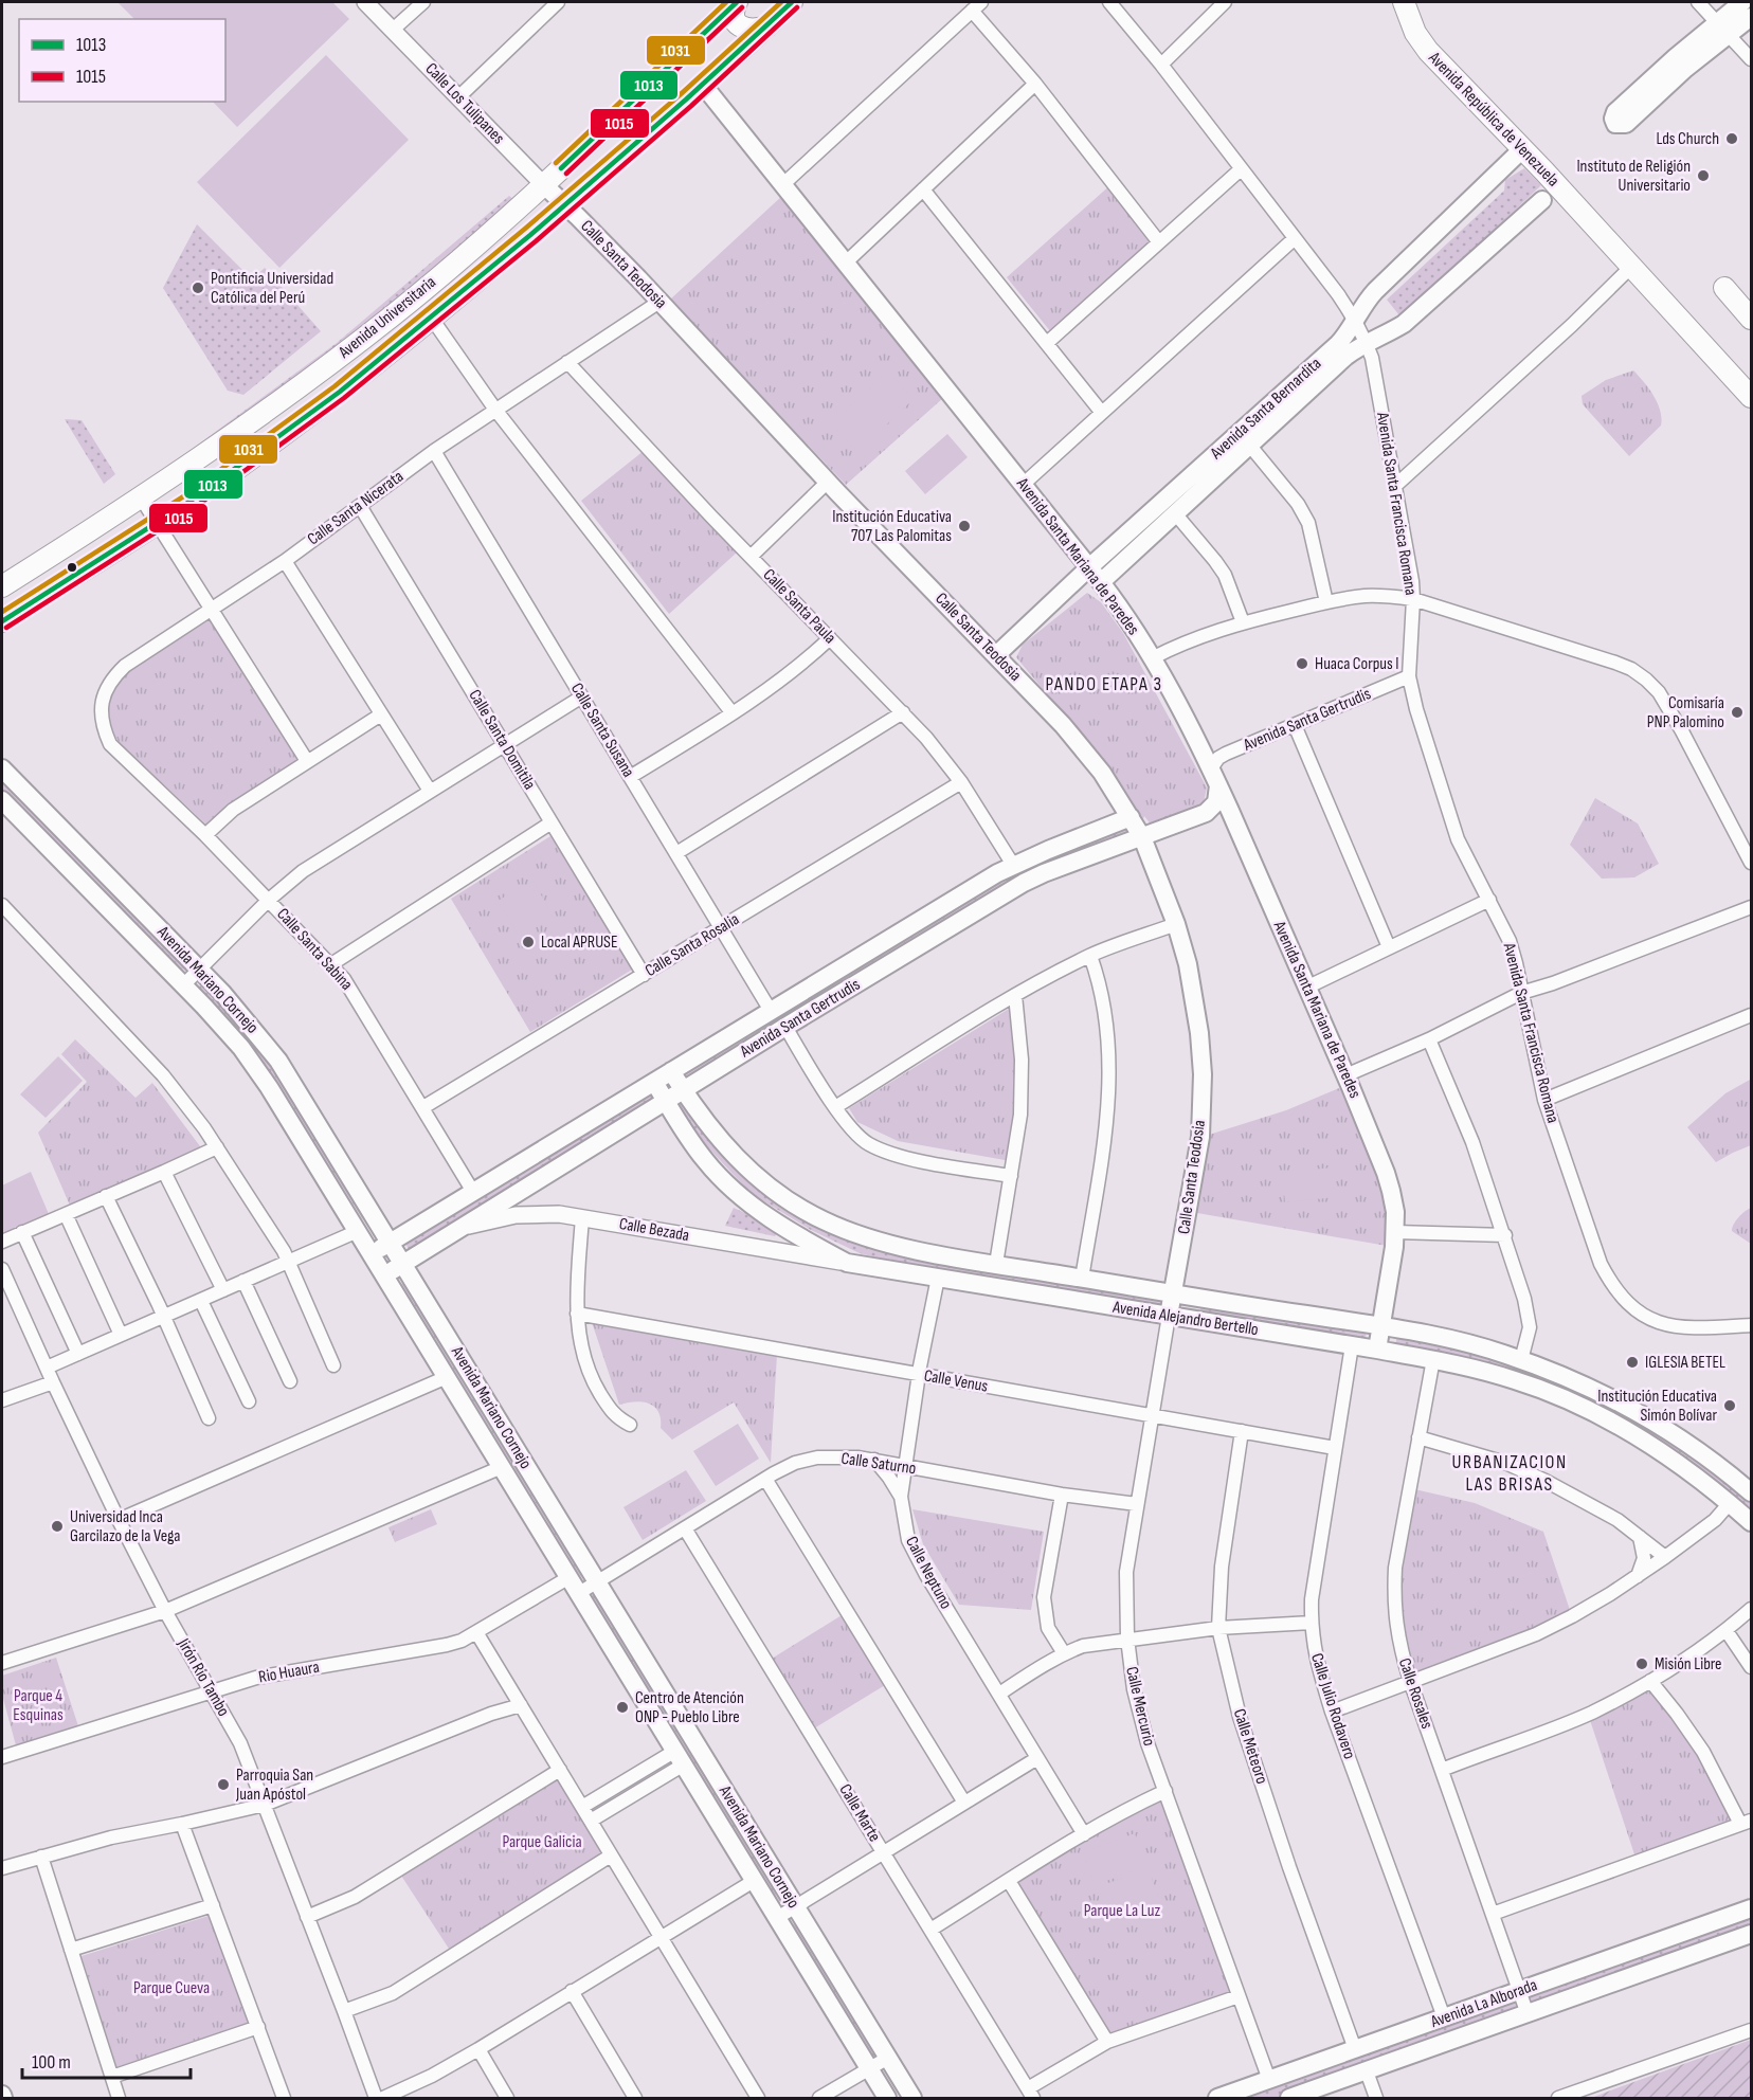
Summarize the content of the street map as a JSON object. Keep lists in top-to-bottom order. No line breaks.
{"streets":{"main road":["Calle Los Tulipanes","Avenida República de Venezuela","Calle Santa Teodosia","Avenida Universitaria","Avenida Santa Bernardita","Avenida Santa Mariana de Paredes","Avenida Santa Gertrudis","Avenida Mariano Cornejo","Avenida Alejandro Bertello","Avenida La Alborada"],"street":["Avenida Santa Francisca Romana","Calle Santa Nicerata","Calle Santa Paula","Calle Santa Susana","Calle Santa Domitila","Calle Santa Rosalia","Calle Santa Sabina","Calle Bezada","Calle Venus","Calle Saturno","Calle Neptuno","Rio Huaura","Jirón Río Tambo","Calle Rosales","Calle Mercurio","Calle Julio Rodavero","Calle Meteoro","Calle Marte"]},"crossings":[["Calle Los Tulipanes","Calle Santa Teodosia"],["Calle Los Tulipanes","Avenida Universitaria"],["Avenida República de Venezuela","Avenida Santa Bernardita"],["Calle Santa Teodosia","Avenida Universitaria"],["Calle Santa Teodosia","Avenida Santa Bernardita"],["Calle Santa Teodosia","Calle Santa Nicerata"],["Calle Santa Teodosia","Avenida Santa Gertrudis"],["Calle Santa Teodosia","Avenida Alejandro Bertello"],["Calle Santa Teodosia","Calle Mercurio"],["Avenida Universitaria","Avenida Santa Mariana de Paredes"],["Avenida Santa Bernardita","Avenida Santa Francisca Romana"],["Avenida Santa Bernardita","Avenida Santa Mariana de Paredes"],["Avenida Santa Francisca Romana","Avenida Santa Gertrudis"],["Calle Santa Nicerata","Calle Santa Paula"],["Calle Santa Nicerata","Calle Santa Susana"],["Calle Santa Nicerata","Calle Santa Domitila"],["Calle Santa Nicerata","Calle Santa Sabina"],["Avenida Santa Mariana de Paredes","Avenida Santa Gertrudis"],["Avenida Santa Mariana de Paredes","Avenida Alejandro Bertello"],["Calle Santa Paula","Avenida Santa Gertrudis"],["Calle Santa Paula","Calle Santa Rosalia"],["Avenida Santa Gertrudis","Calle Santa Susana"],["Avenida Santa Gertrudis","Calle Santa Sabina"],["Avenida Santa Gertrudis","Avenida Mariano Cornejo"],["Avenida Santa Gertrudis","Calle Bezada"],["Avenida Santa Gertrudis","Avenida Alejandro Bertello"],["Calle Santa Susana","Calle Santa Rosalia"],["Calle Santa Domitila","Calle Santa Rosalia"],["Calle Santa Rosalia","Calle Santa Sabina"],["Avenida Mariano Cornejo","Calle Saturno"],["Avenida Mariano Cornejo","Rio Huaura"],["Calle Bezada","Avenida Alejandro Bertello"],["Avenida Alejandro Bertello","Calle Neptuno"],["Avenida Alejandro Bertello","Calle Rosales"],["Avenida Alejandro Bertello","Calle Mercurio"],["Avenida Alejandro Bertello","Calle Julio Rodavero"],["Calle Venus","Calle Neptuno"],["Calle Venus","Calle Mercurio"],["Calle Venus","Calle Julio Rodavero"],["Calle Venus","Calle Meteoro"],["Calle Saturno","Calle Neptuno"],["Calle Saturno","Calle Mercurio"],["Calle Saturno","Calle Marte"],["Rio Huaura","Jirón Río Tambo"],["Calle Rosales","Avenida La Alborada"],["Calle Mercurio","Avenida La Alborada"],["Calle Julio Rodavero","Avenida La Alborada"],["Calle Meteoro","Avenida La Alborada"]],"districts":["PANDO ETAPA 3","URBANIZACION LAS BRISAS"],"parks":["Parque 4 Esquinas","Parque Galicia","Parque La Luz","Parque Cueva"],"places":["Lds Church","Instituto de Religión Universitario","Pontificia Universidad Católica del Perú","Institución Educativa 707 Las Palomitas","Huaca Corpus I","Comisaría PNP Palomino","Local APRUSE","IGLESIA BETEL","Institución Educativa Simón Bolívar","Universidad Inca Garcilazo de la Vega","Misión Libre","Centro de Atención ONP - Pueblo Libre","Parroquia San Juan Apóstol"],"lines":["transit line 1013","transit line 1031","transit line 1015"],"legend":["1013","1015"],"scale_bar":"100 m"}
